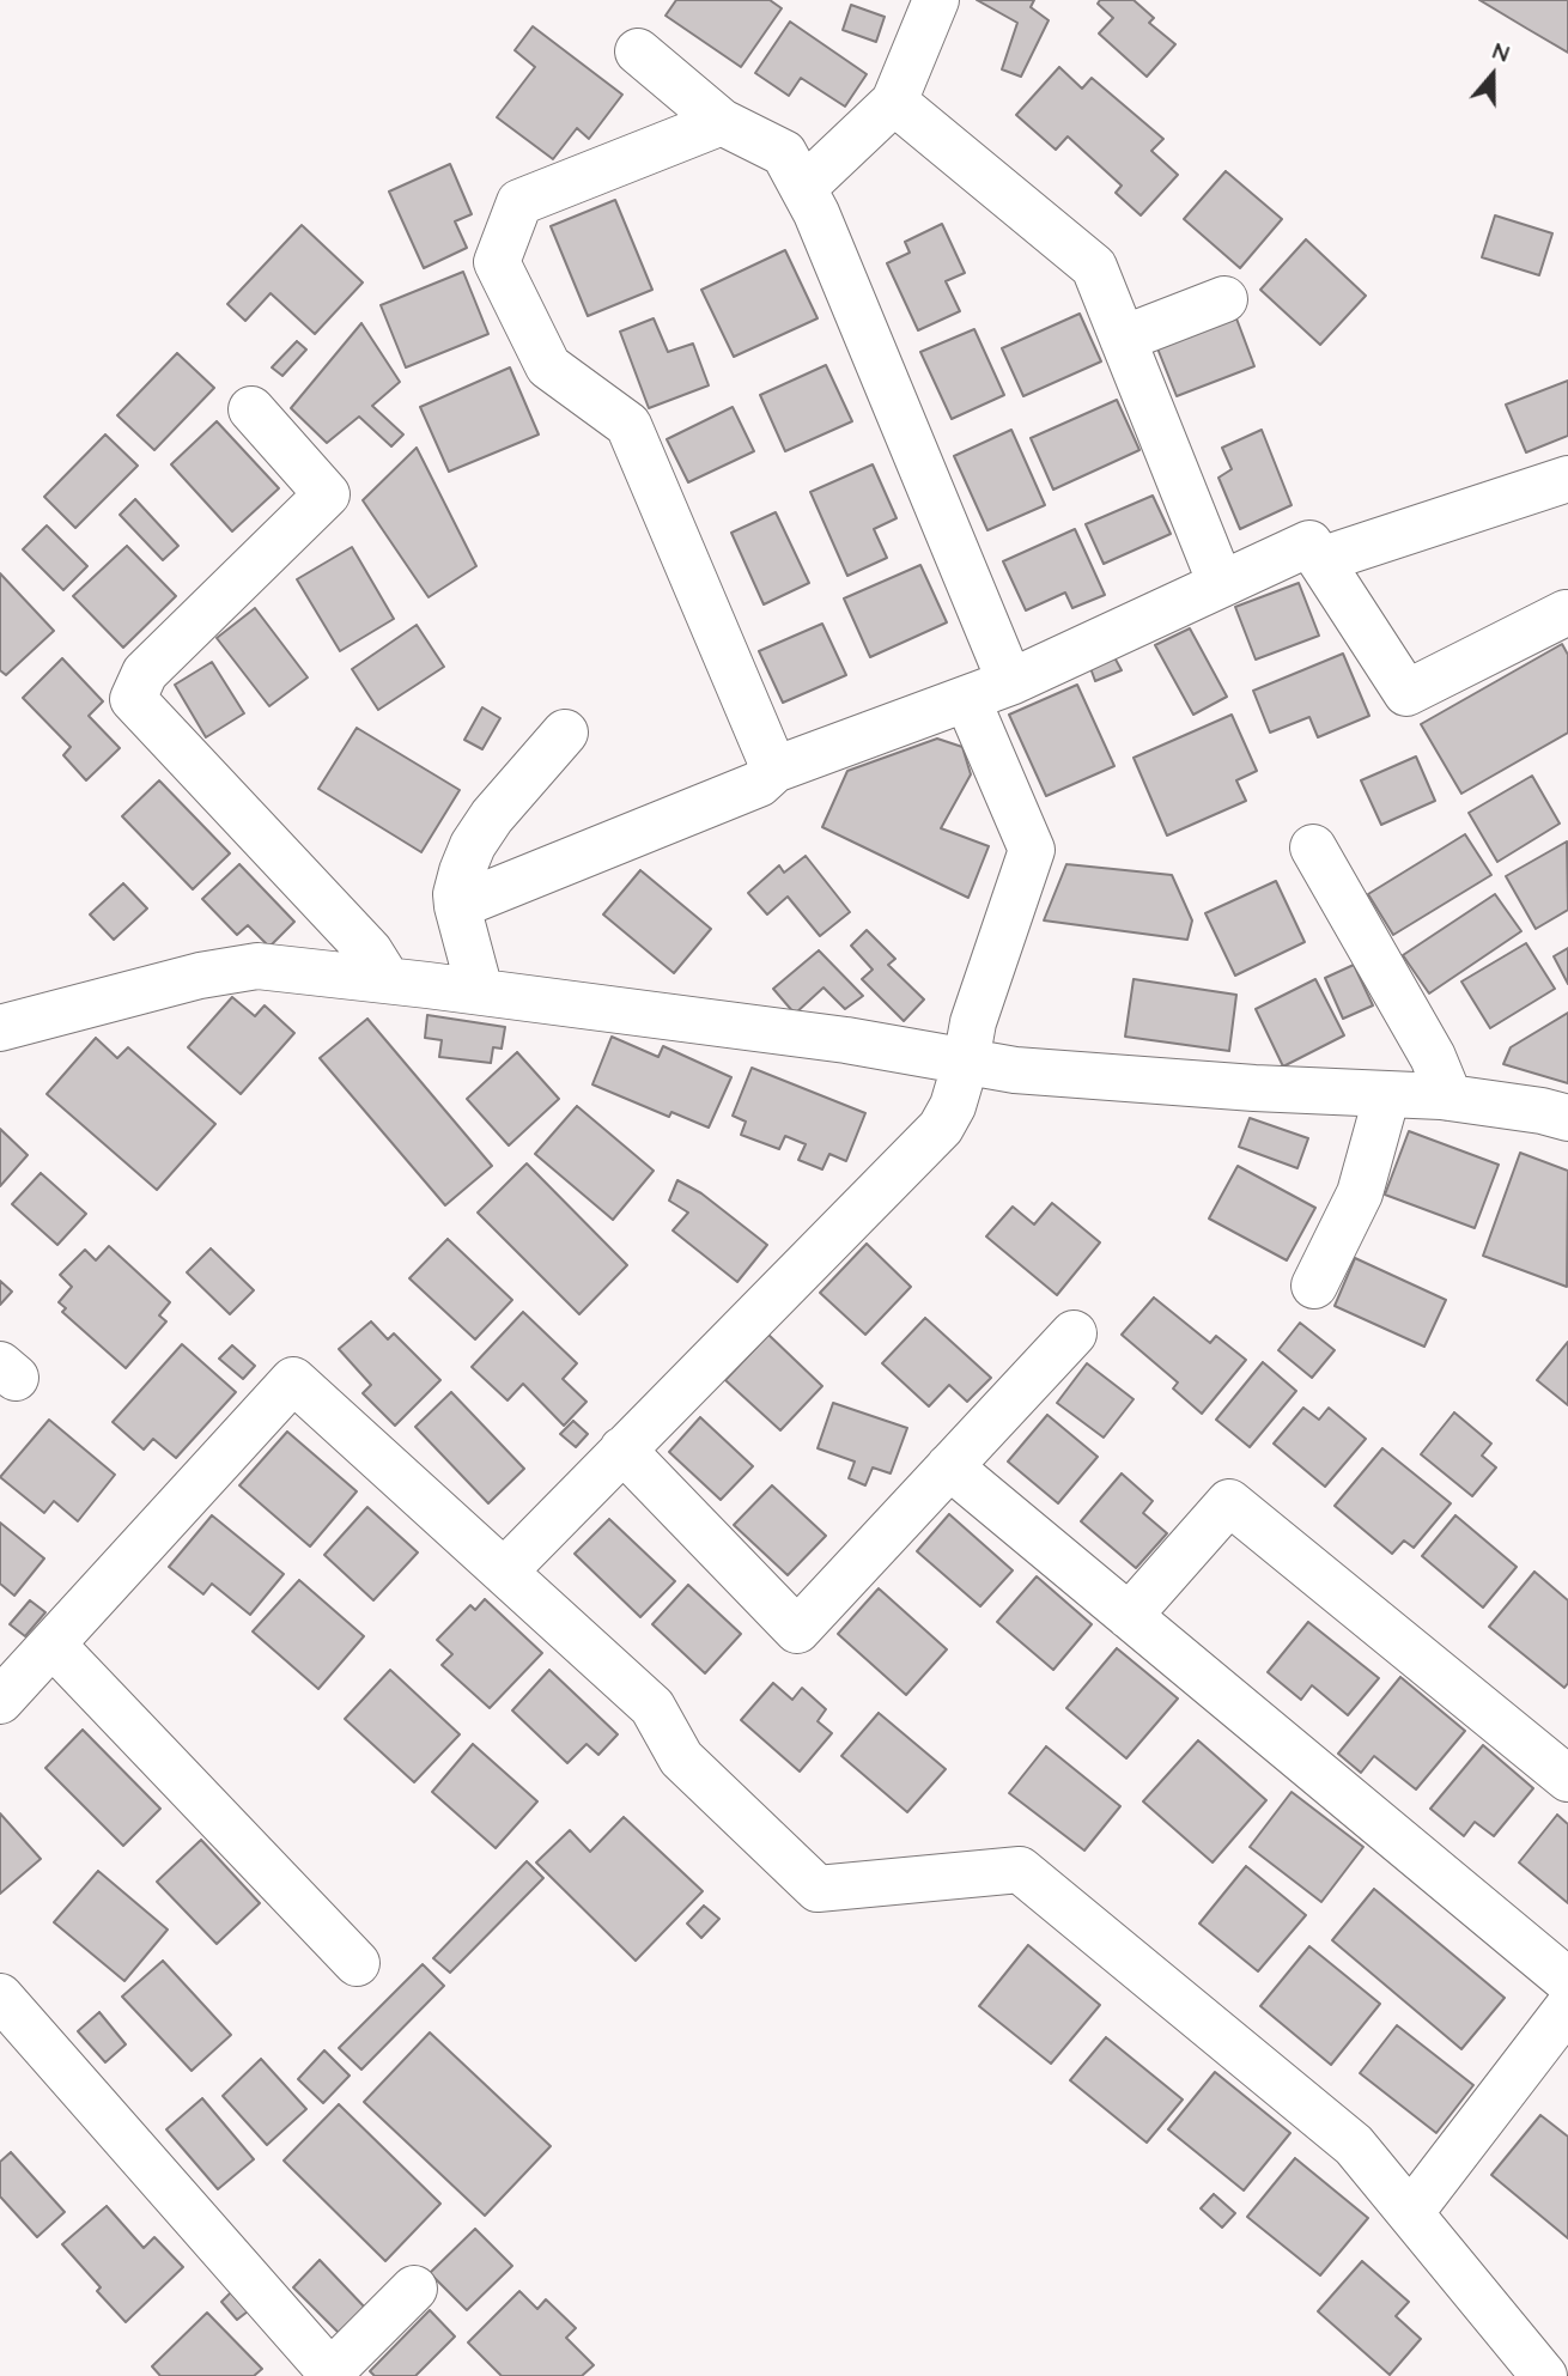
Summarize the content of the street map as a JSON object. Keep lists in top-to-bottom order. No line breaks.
{"north":"top"}
